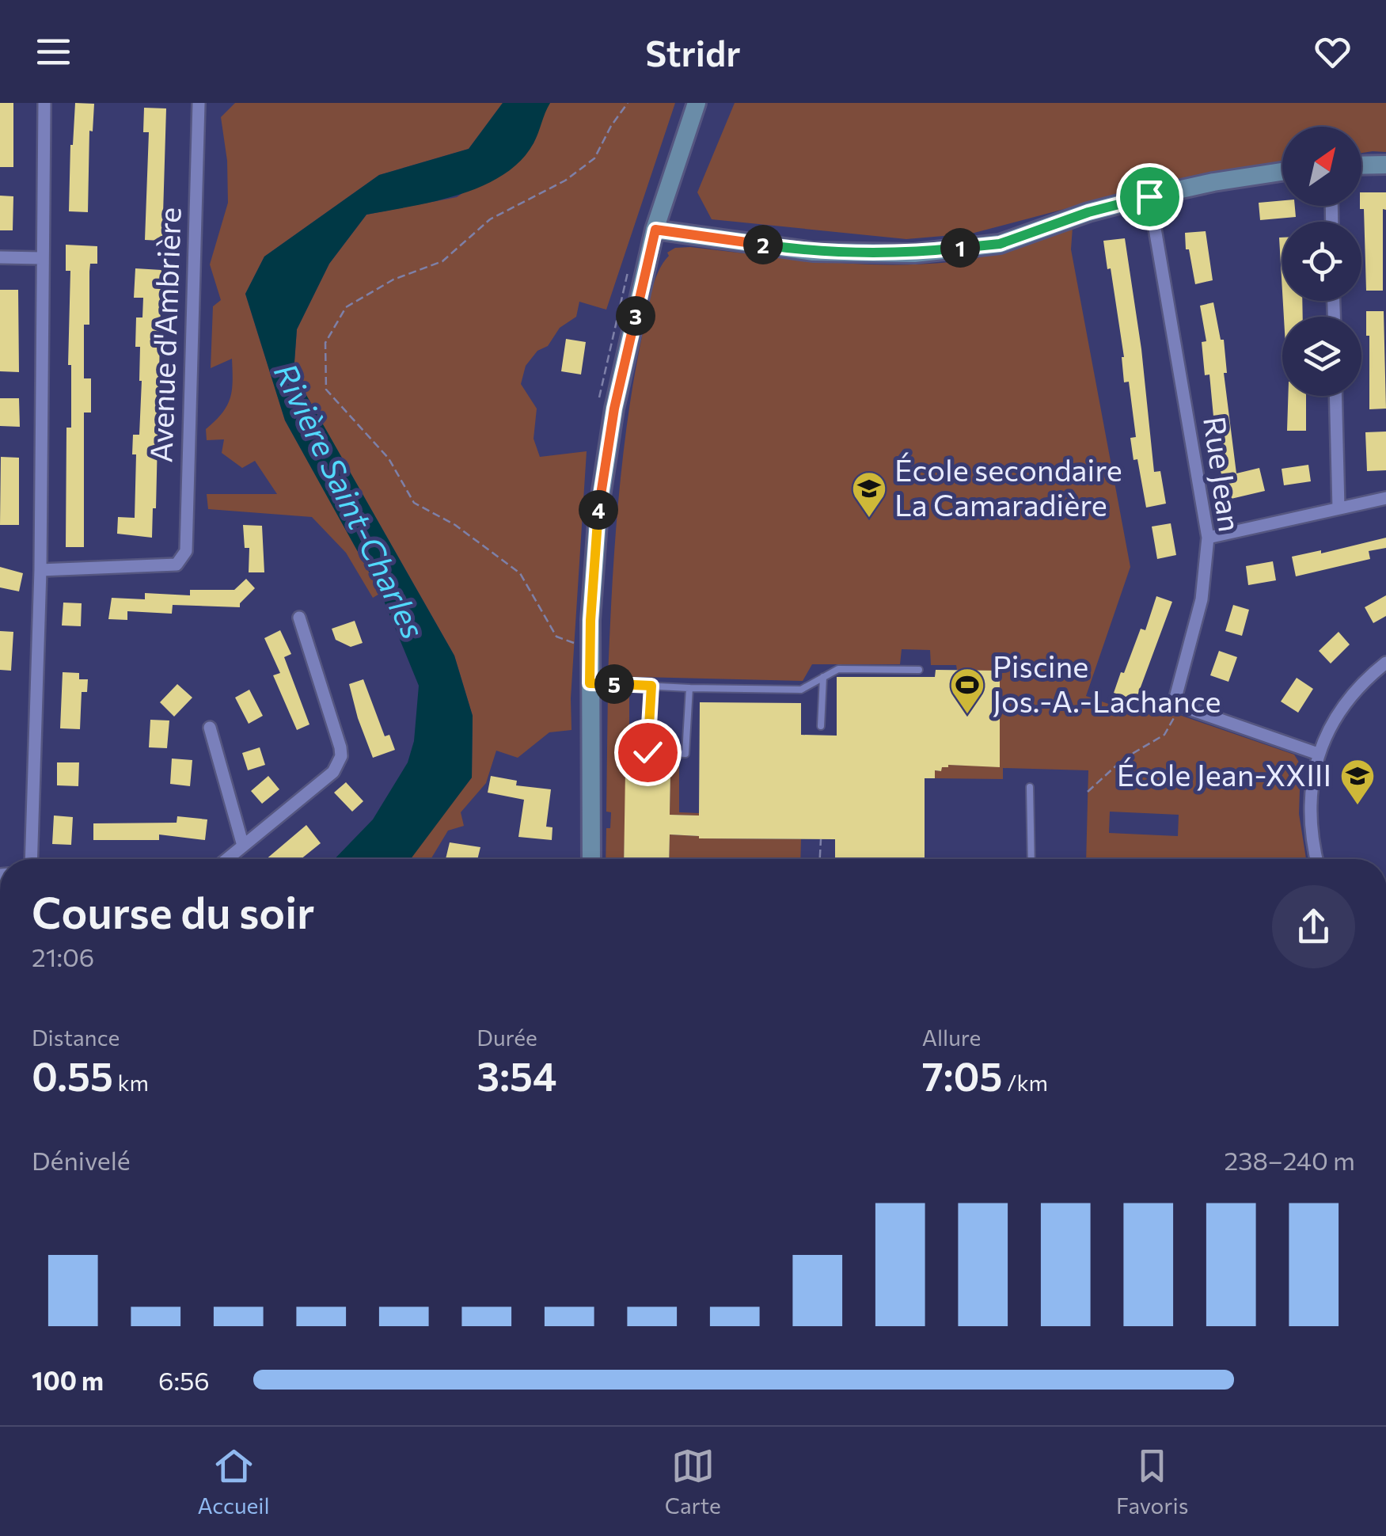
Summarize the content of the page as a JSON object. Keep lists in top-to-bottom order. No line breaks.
{"streets":{"street":["Avenue d'Ambrière","Rue Jean"]},"water":["Rivière Saint-Charles"],"places":{"school or university":["École secondaire La Camaradière","École Jean-XXIII"],"sports":["Piscine Jos.-A.-Lachance"]},"north":"top right","page":{"header":"Stridr","pins":["2","1","3","4","5"],"heading":["Course du soir","21:06"],"stats":[["Distance","0.55 km"],["Durée","3:54"],["Allure","7:05 /km"]],"chart":["Dénivelé","238–240 m"],"list":[{"name":"100 m","note":"6:56"}],"tabs":["Accueil","Carte","Favoris"]}}
